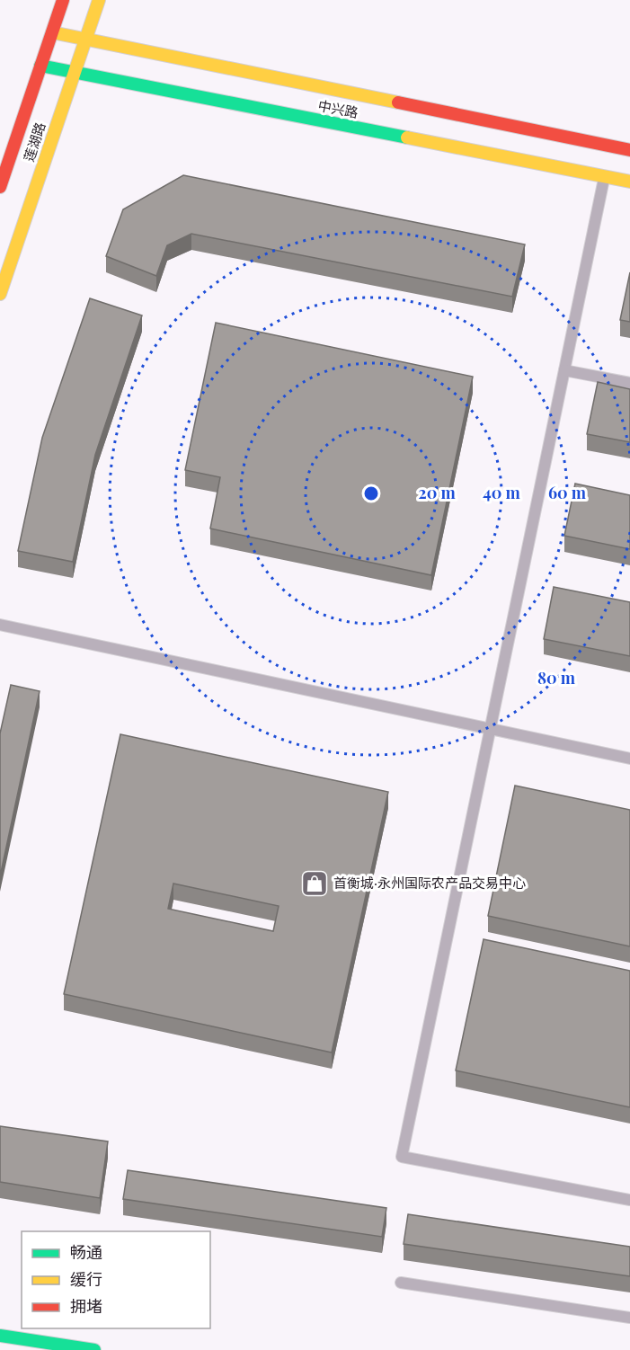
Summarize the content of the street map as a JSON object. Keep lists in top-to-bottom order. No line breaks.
{"streets":{"street":["中兴路","莲湖路"]},"crossings":[["中兴路","莲湖路"]],"places":{"shop":["首衡城·永州国际农产品交易中心"]},"legend":["畅通","缓行","拥堵"],"rings":["20 m","40 m","60 m","80 m"]}
